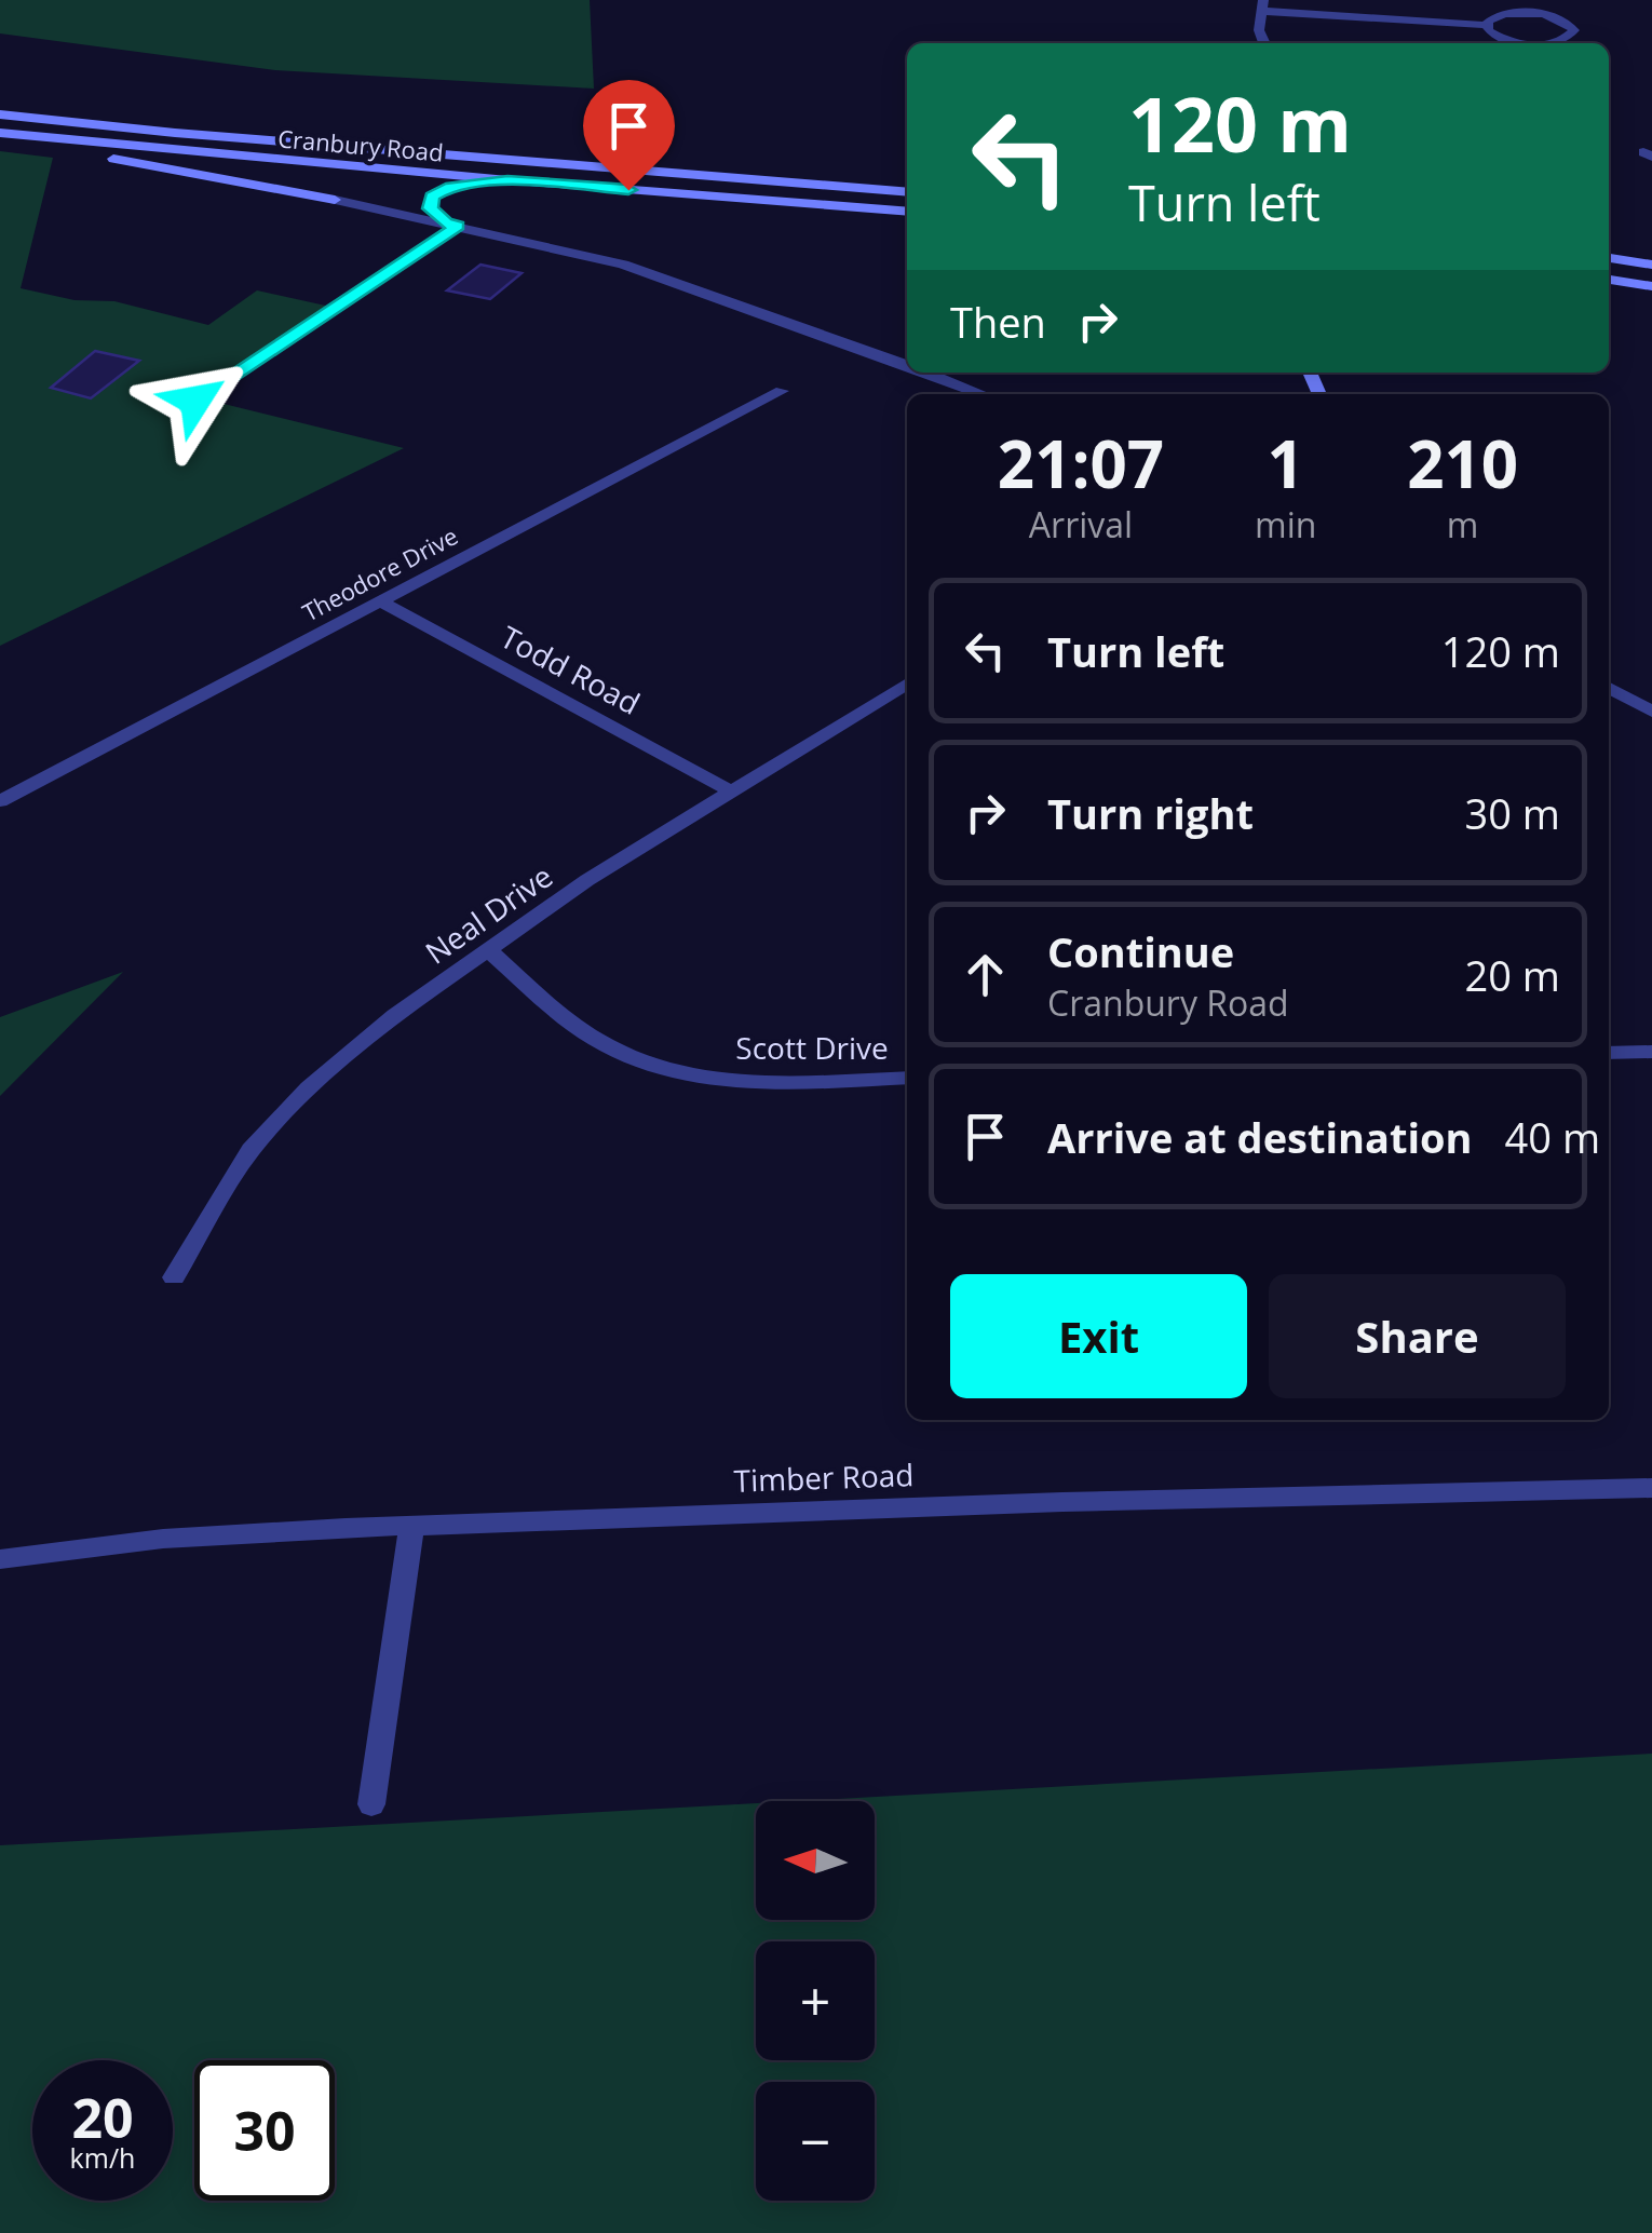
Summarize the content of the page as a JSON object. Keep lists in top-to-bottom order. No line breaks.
{"streets":{"main road":["Cranbury Road"],"street":["Theodore Drive","Todd Road","Neal Drive","Scott Drive","Timber Road"]},"crossings":[["Theodore Drive","Todd Road"],["Todd Road","Neal Drive"],["Neal Drive","Scott Drive"]],"north":"left","page":{"turn":["120 m","Turn left"],"then":"Then","eta":["21:07","Arrival","1","min","210","m"],"list":[{"name":"Turn left","value":"120 m"},{"name":"Turn right","value":"30 m"},{"name":"Continue","note":"Cranbury Road","value":"20 m"},{"name":"Arrive at destination","value":"40 m"}],"buttons":["Exit","Share"],"map_buttons":["+","−"],"speed":"20 km/h","limit":"30"}}
